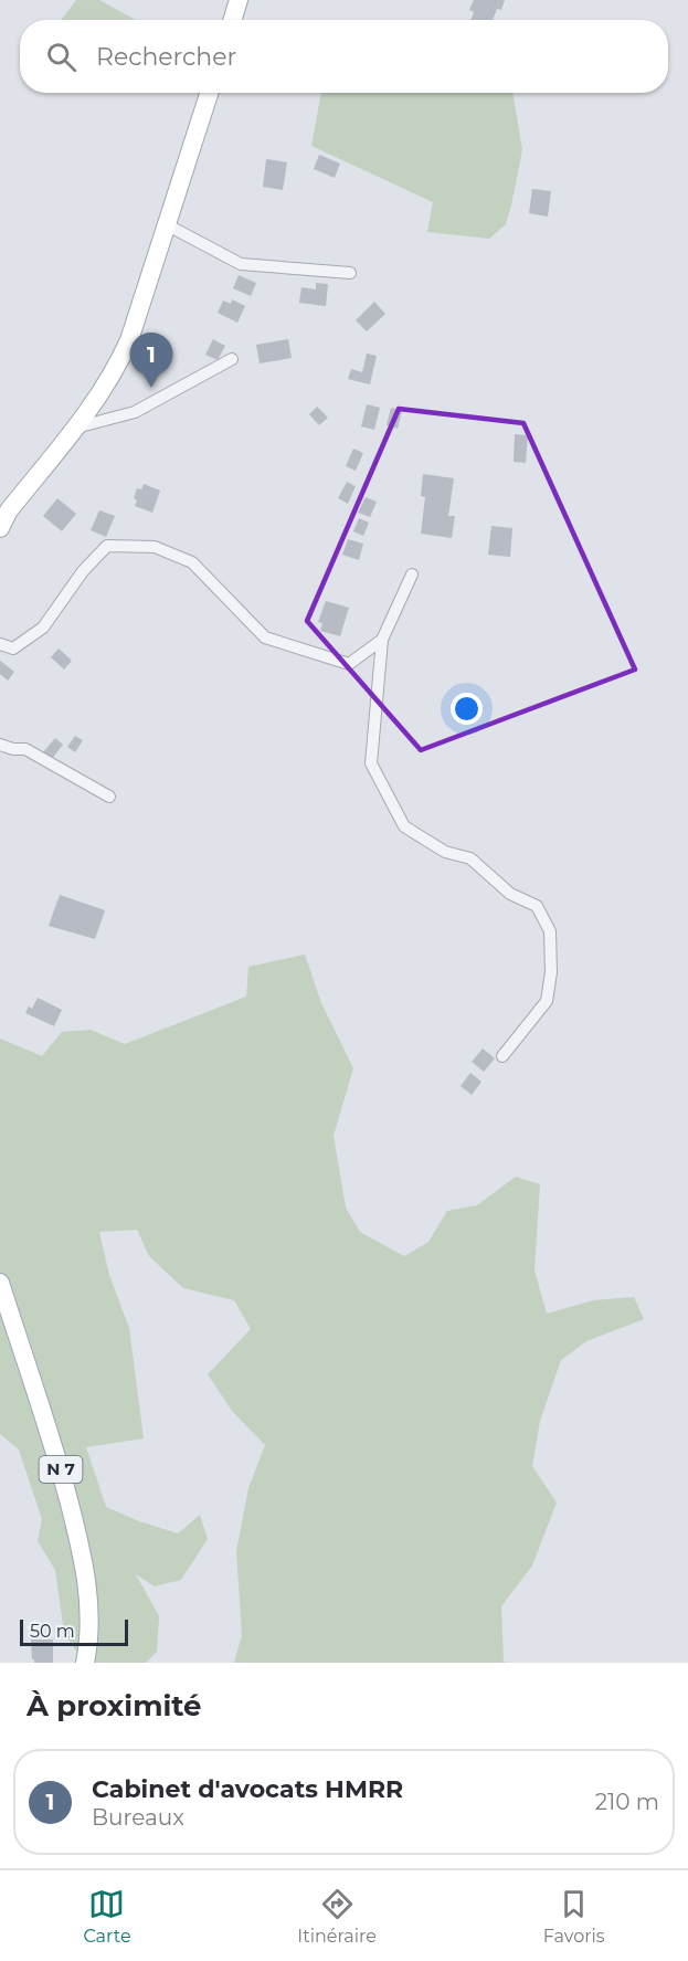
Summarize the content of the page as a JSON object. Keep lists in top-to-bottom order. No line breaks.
{"streets":{"main road":["N 7"]},"scale_bar":"50 m","page":{"search":"Rechercher","pins":"1","scale":"50 m","heading":"À proximité","list":[{"mark":"1","name":"Cabinet d'avocats HMRR","note":"Bureaux","value":"210 m"}],"nav":["Carte","Itinéraire","Favoris"]}}
